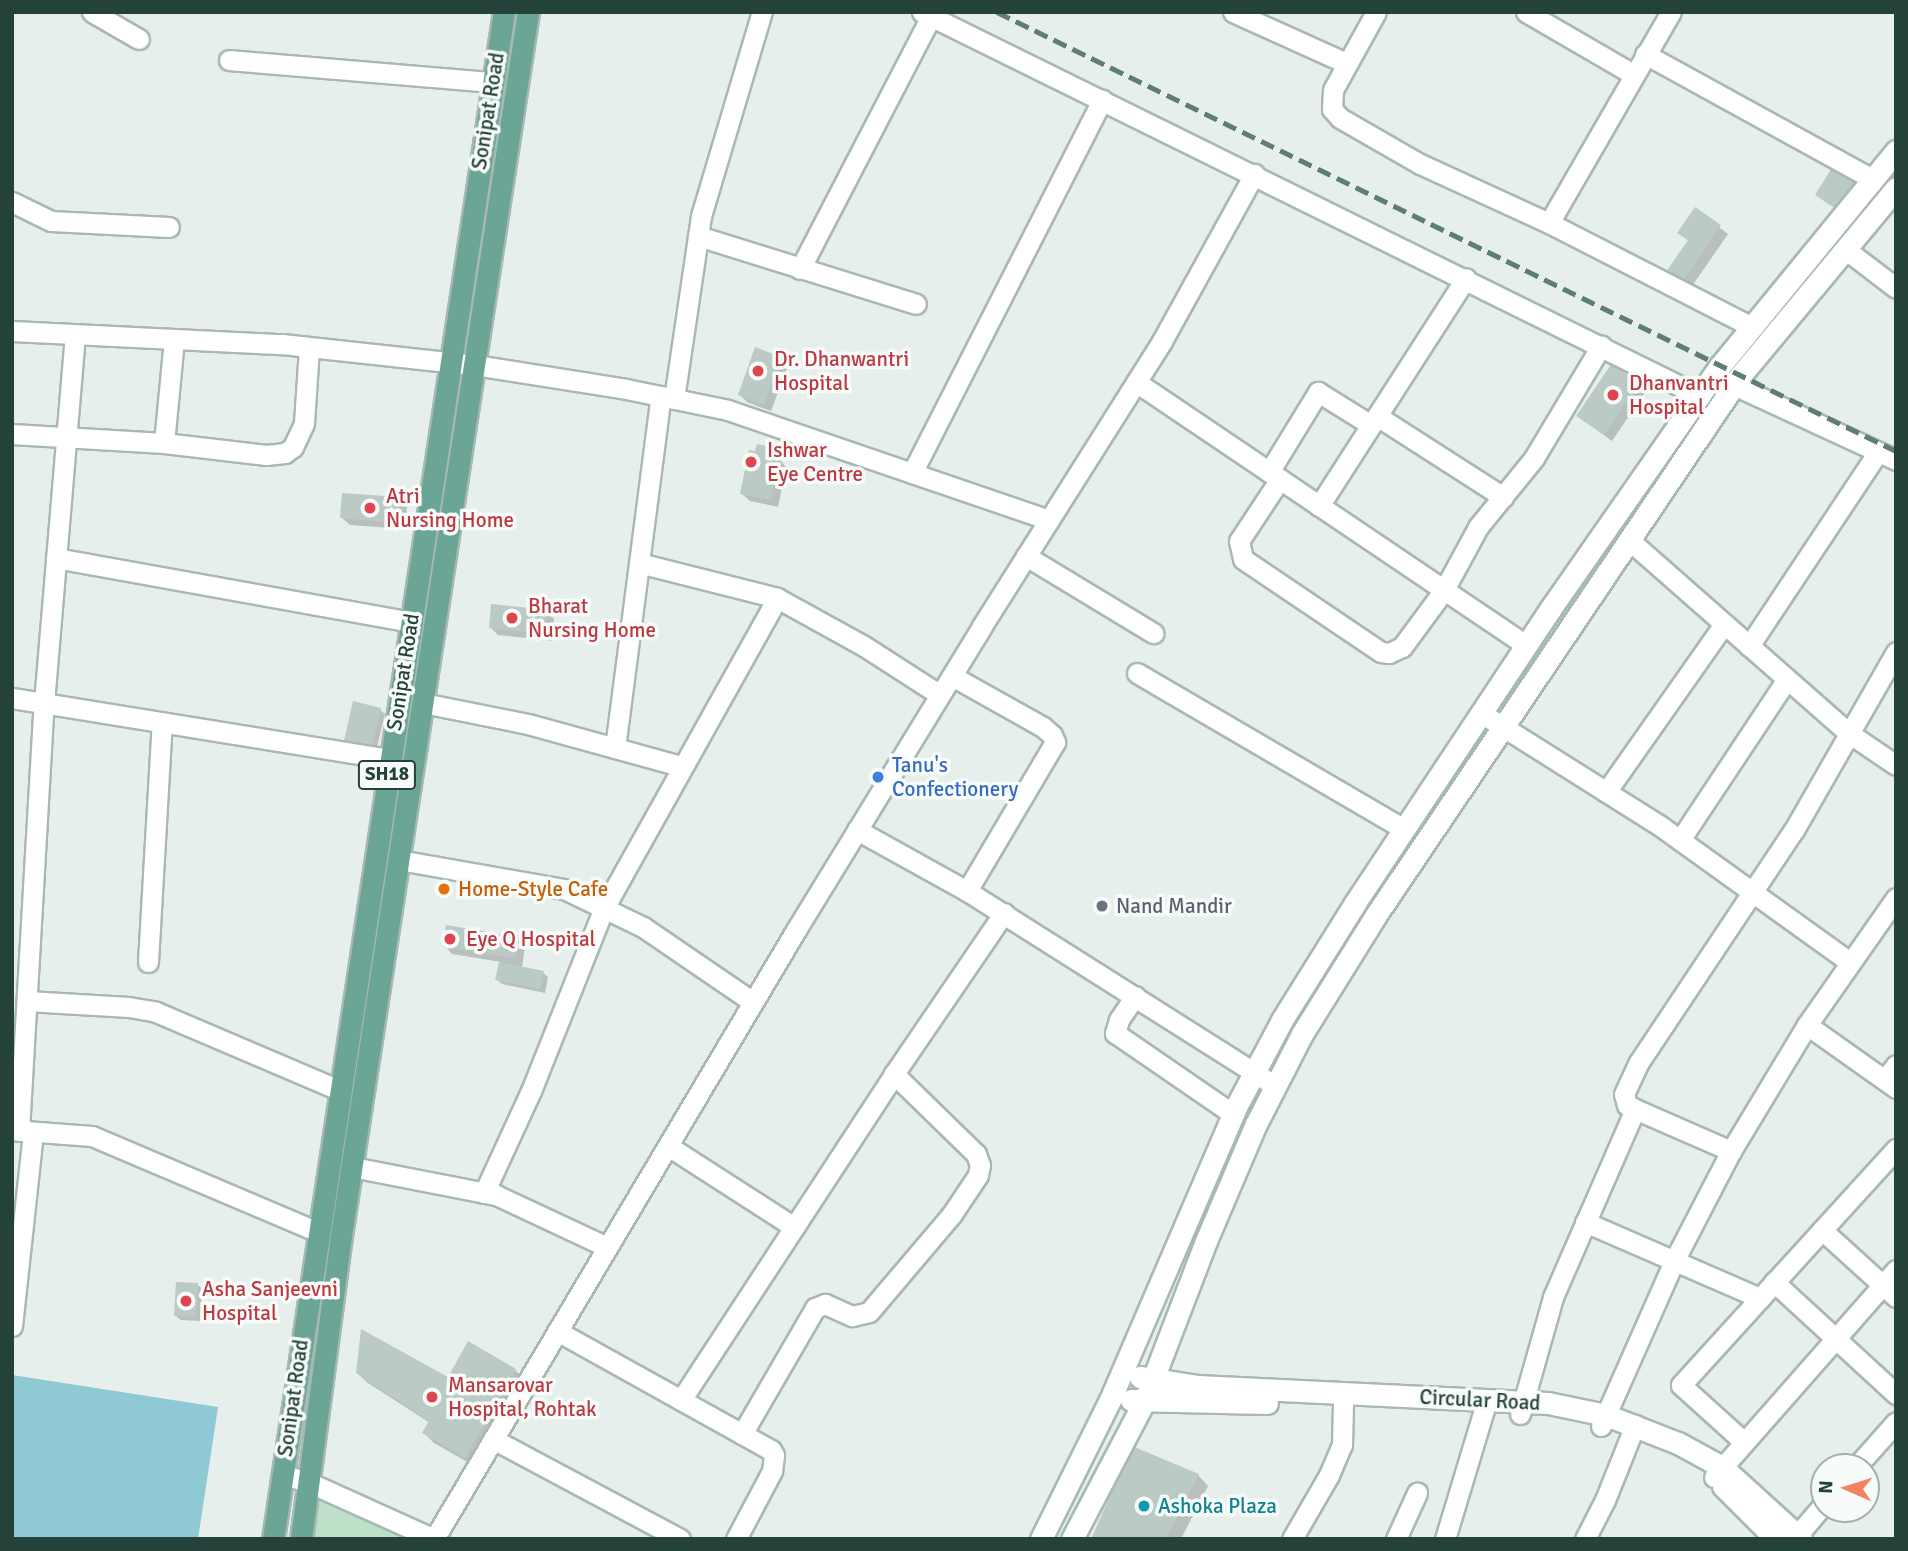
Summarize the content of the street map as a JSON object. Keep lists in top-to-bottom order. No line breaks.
{"streets":{"main road":["Sonipat Road","SH18","Circular Road"]},"places":["Dr. Dhanwantri Hospital","Dhanvantri Hospital","Ishwar Eye Centre","Atri Nursing Home","Bharat Nursing Home","Tanu's Confectionery","Home-Style Cafe","Nand Mandir","Eye Q Hospital","Asha Sanjeevni Hospital","Mansarovar Hospital, Rohtak","Ashoka Plaza"],"north":"left"}
